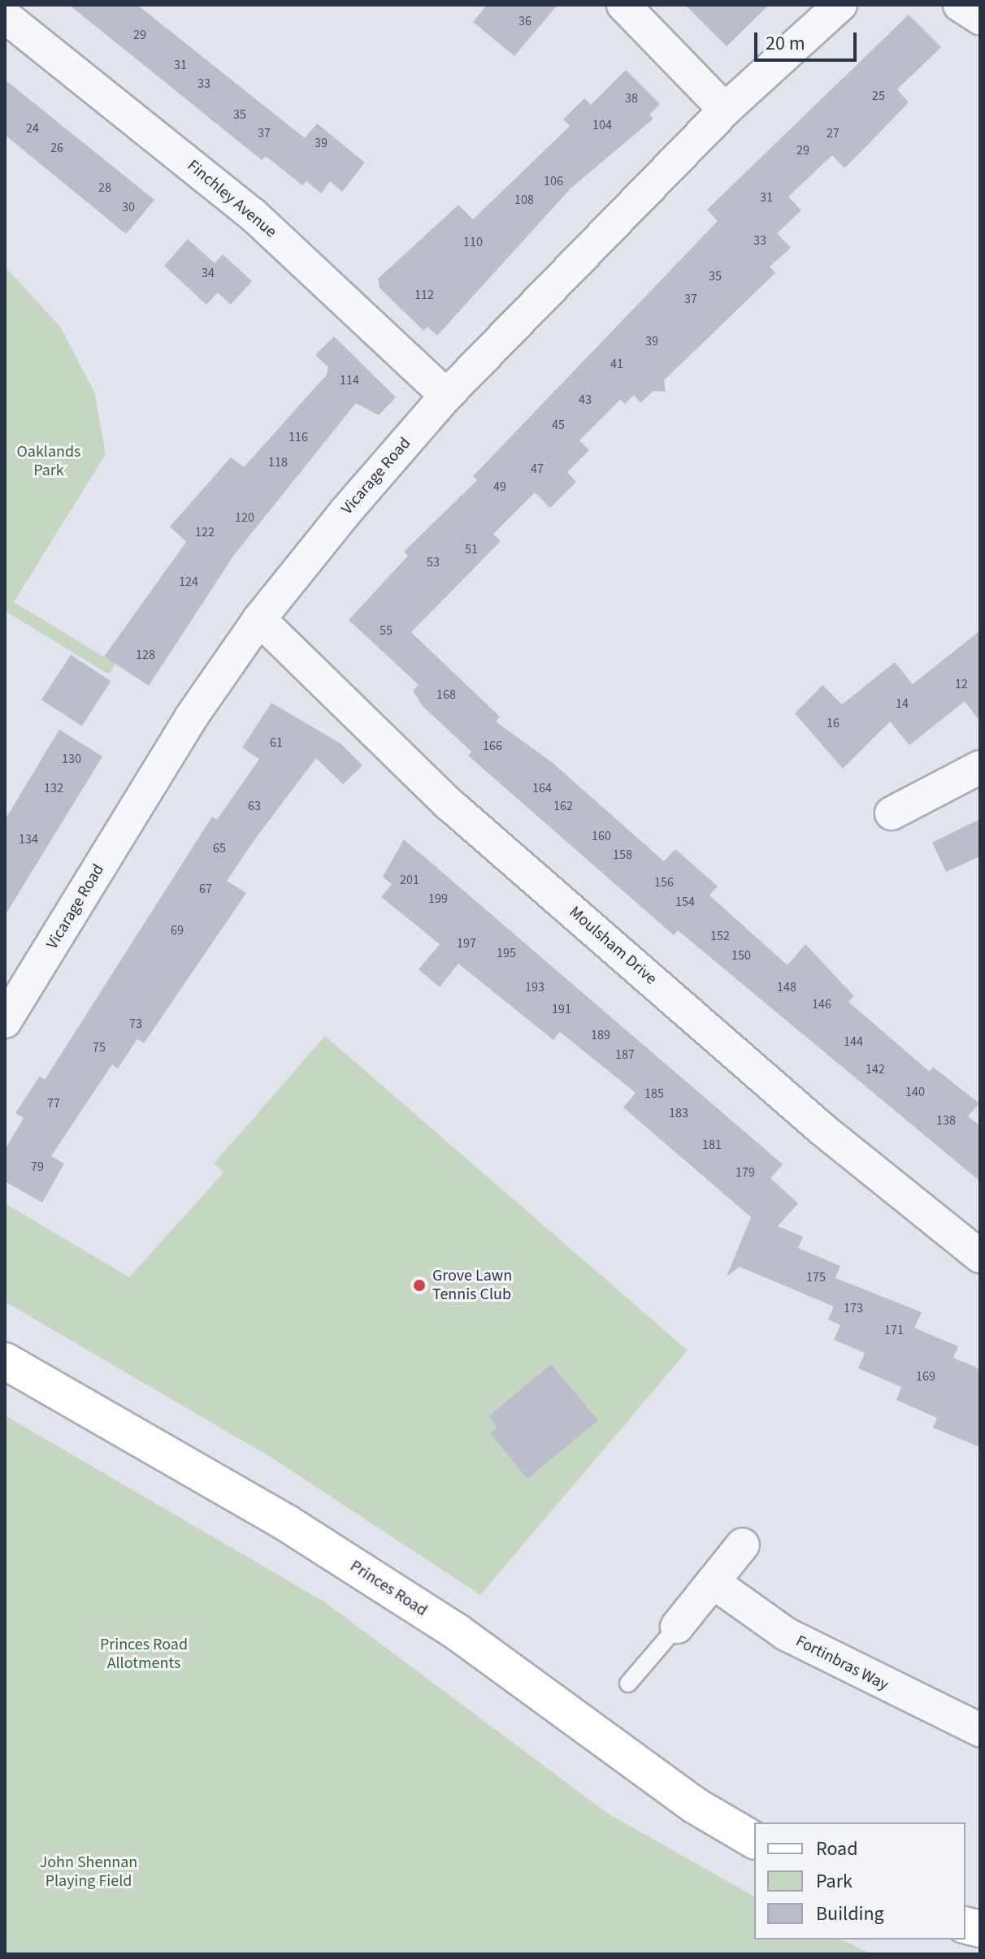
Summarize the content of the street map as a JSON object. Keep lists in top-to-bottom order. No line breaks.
{"streets":{"main road":["Princes Road"],"street":["Finchley Avenue","Vicarage Road","Moulsham Drive","Fortinbras Way"]},"crossings":[["Finchley Avenue","Vicarage Road"],["Vicarage Road","Moulsham Drive"]],"parks":["Oaklands Park","Princes Road Allotments","John Shennan Playing Field"],"places":["Grove Lawn Tennis Club"],"house_numbers":["36","29","31","33","25","38","35","104","24","37","27","39","26","29","106","28","31","108","30","33","110","34","35","112","37","39","41","114","43","45","116","118","47","49","120","122","51","53","124","55","128","12","168","14","16","61","166","130","132","164","63","162","160","134","65","158","201","156","67","199","154","69","152","197","195","150","193","148","146","191","73","189","144","75","187","142","140","185","77","183","138","181","79","179","175","173","171","169"],"legend":["Road","Park","Building"],"scale_bar":"20 m"}
